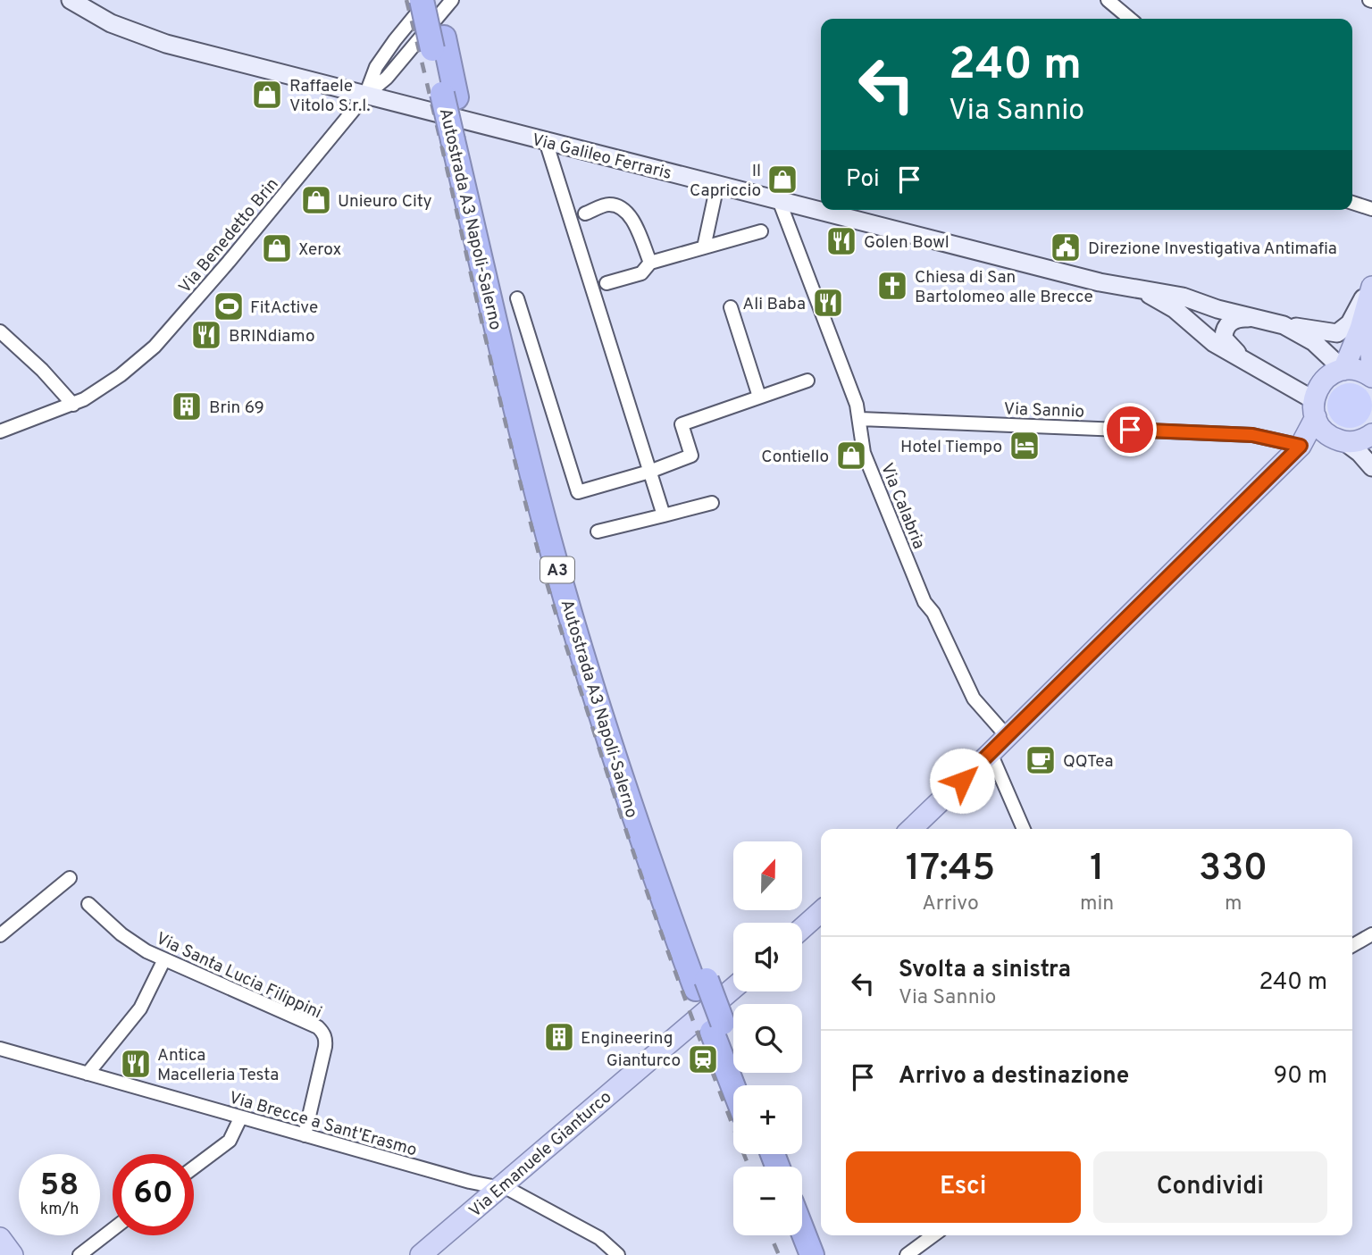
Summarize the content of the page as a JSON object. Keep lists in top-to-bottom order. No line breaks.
{"streets":{"highway":["Autostrada A3 Napoli-Salerno","A3"],"main road":["Via Galileo Ferraris","Via Emanuele Gianturco"],"street":["Via Benedetto Brin","Via Sannio","Via Calabria","Via Santa Lucia Filippini","Via Brecce a Sant'Erasmo"]},"crossings":[["Via Galileo Ferraris","Via Benedetto Brin"],["Via Galileo Ferraris","Via Calabria"],["Via Sannio","Via Calabria"],["Via Santa Lucia Filippini","Via Brecce a Sant'Erasmo"],["Via Brecce a Sant'Erasmo","Via Emanuele Gianturco"]],"places":{"shop":["Raffaele Vitolo S.r.l.","Il Capriccio","Unieuro City","Xerox","Contiello"],"restaurant":["Golen Bowl","Ali Baba","BRINdiamo","Antica Macelleria Testa"],"public building":["Direzione Investigativa Antimafia"],"church":["Chiesa di San Bartolomeo alle Brecce"],"sports":["FitActive"],"building":["Brin 69","Engineering"],"hotel":["Hotel Tiempo"],"cafe":["QQTea"],"station":["Gianturco"]},"north":"top","page":{"turn":["240 m","Via Sannio"],"then":"Poi","eta":["17:45","Arrivo","1","min","330","m"],"map_buttons":["+","−"],"list":[{"name":"Svolta a sinistra","note":"Via Sannio","value":"240 m"},{"name":"Arrivo a destinazione","value":"90 m"}],"buttons":["Esci","Condividi"],"speed":"58 km/h","limit":"60"}}
